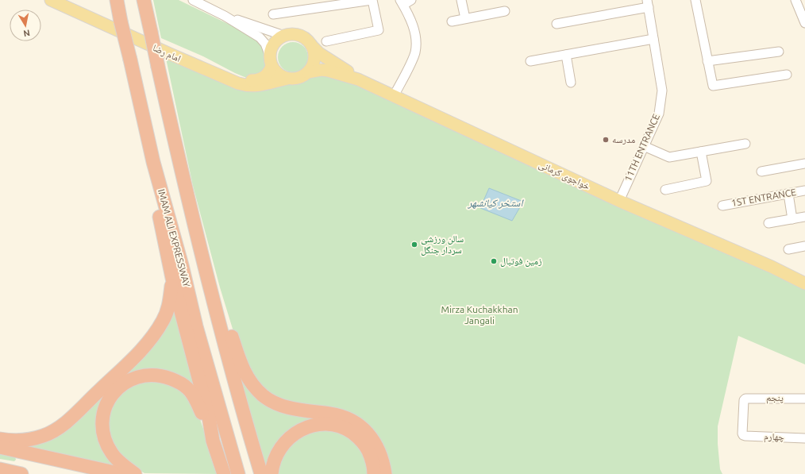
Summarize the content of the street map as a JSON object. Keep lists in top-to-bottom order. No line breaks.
{"streets":{"highway":["IMAM ALI EXPRESSWAY"],"main road":["امام رضا","خواجوی کرمانی"],"street":["11TH ENTRANCE","1ST ENTRANCE","پنجم","چهارم"]},"crossings":[["11TH ENTRANCE","خواجوی کرمانی"],["پنجم","چهارم"]],"water":["استخر کیانشهر"],"parks":["Mirza Kuchakkhan Jangali"],"places":["مدرسه","سالن ورزشی سردار جنگل","زمین فوتبال"],"north":"bottom"}
